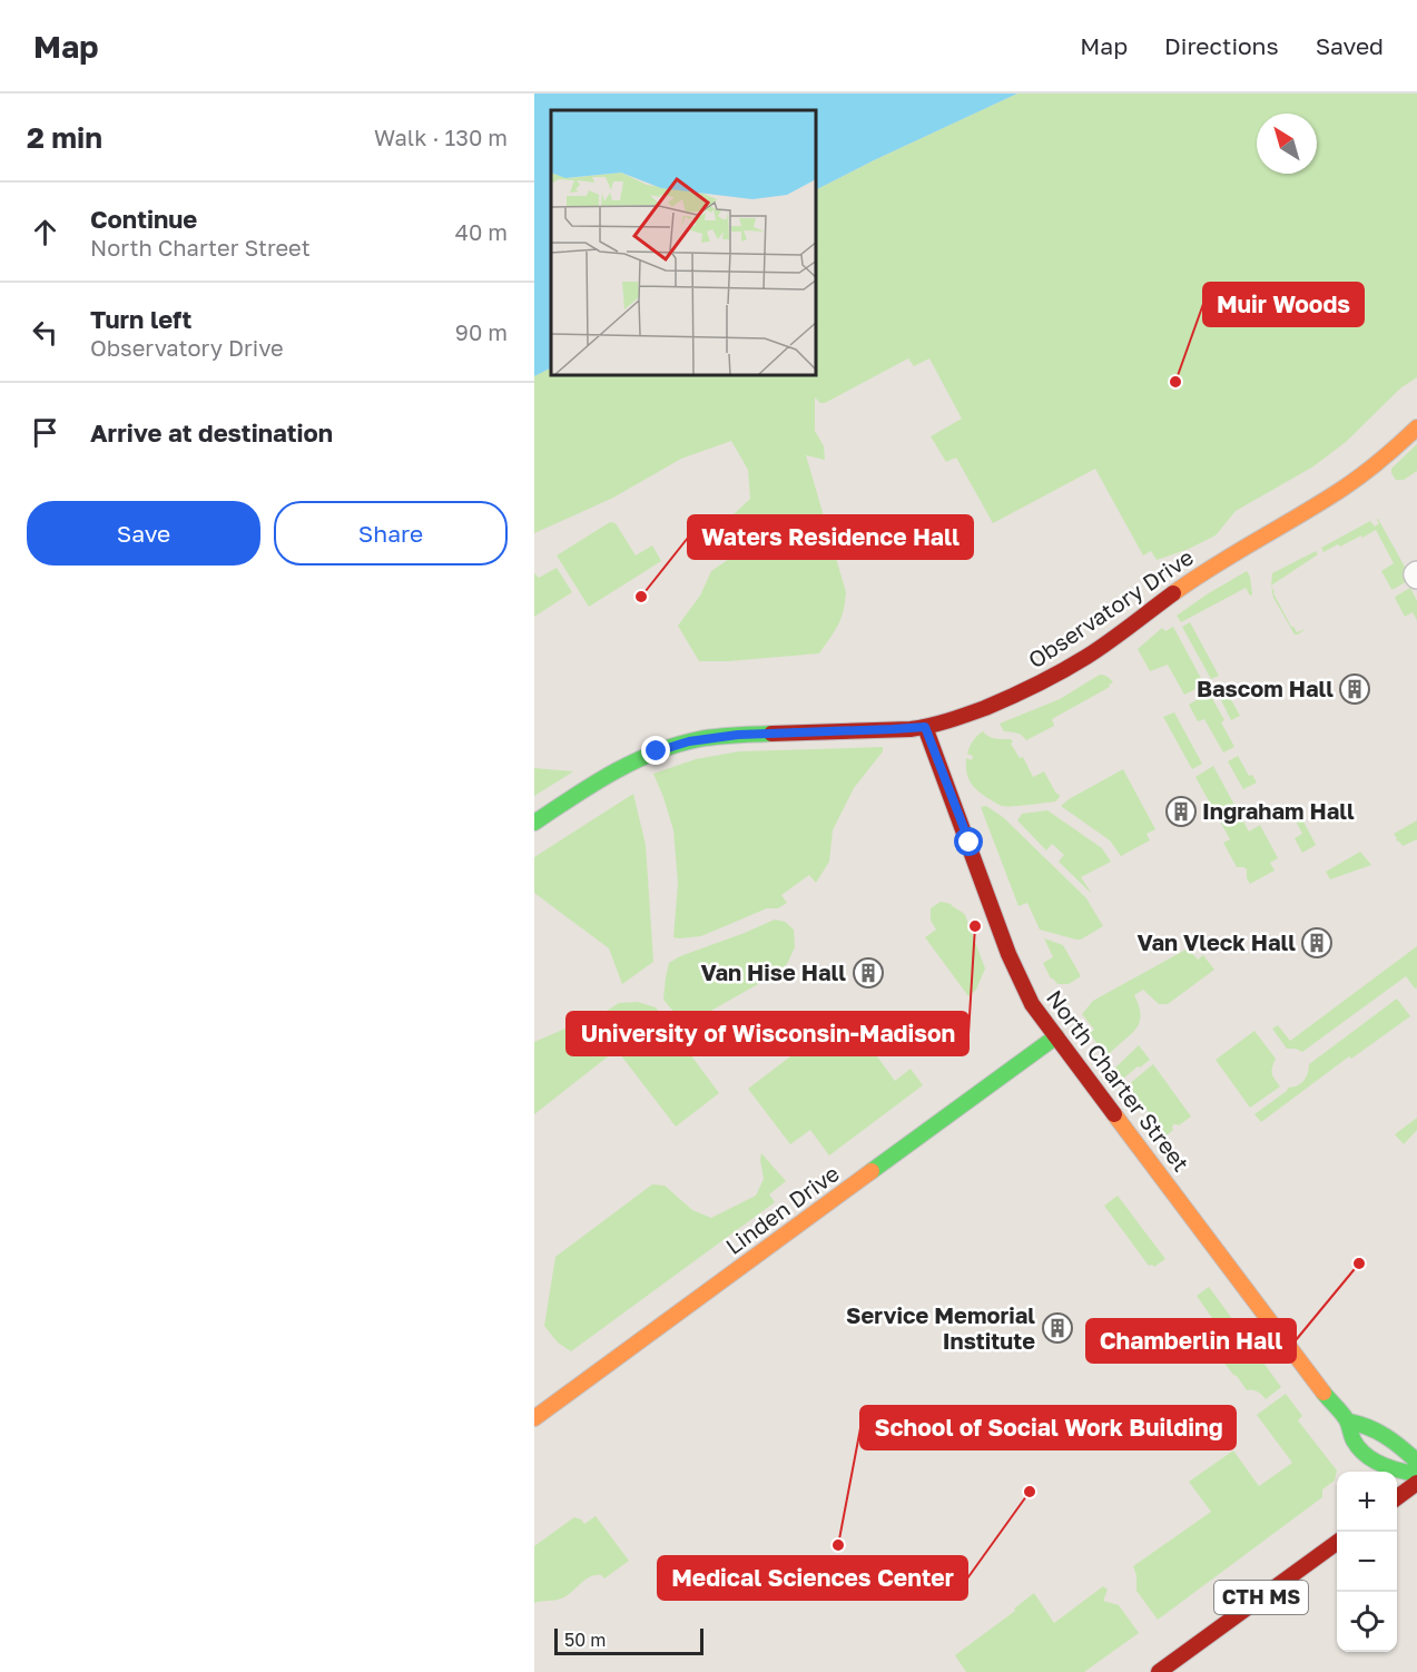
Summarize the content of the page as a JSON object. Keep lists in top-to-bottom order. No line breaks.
{"streets":{"street":["Observatory Drive","North Charter Street","Linden Drive","CTH MS"]},"crossings":[["Observatory Drive","North Charter Street"],["North Charter Street","Linden Drive"]],"places":{"other":["Muir Woods","Waters Residence Hall","University of Wisconsin-Madison","Chamberlin Hall","Medical Sciences Center","School of Social Work Building"],"building":["Bascom Hall","Ingraham Hall","Van Vleck Hall","Van Hise Hall","Service Memorial Institute"]},"scale_bar":"50 m","north":"top left","page":{"header":"Map","nav":["Map","Directions","Saved"],"heading":["2 min","Walk · 130 m"],"list":[["Continue","North Charter Street","40 m"],["Turn left","Observatory Drive","90 m"],"Arrive at destination"],"buttons":["Save","Share"],"map_buttons":["+","−"],"scale":"50 m"}}
